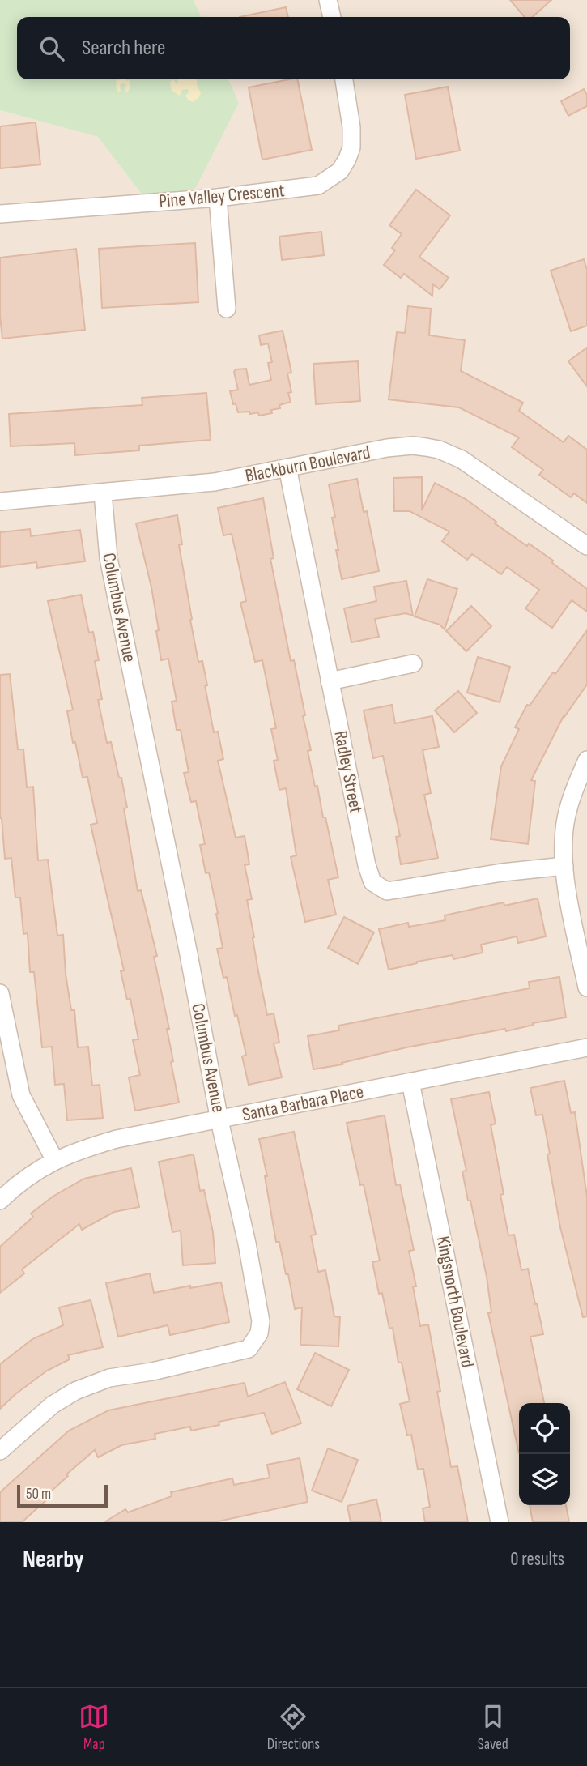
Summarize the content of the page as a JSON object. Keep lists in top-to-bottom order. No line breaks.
{"streets":{"street":["Pine Valley Crescent","Blackburn Boulevard","Columbus Avenue","Radley Street","Santa Barbara Place","Kingsnorth Boulevard"]},"crossings":[["Blackburn Boulevard","Columbus Avenue"],["Blackburn Boulevard","Radley Street"],["Columbus Avenue","Santa Barbara Place"],["Santa Barbara Place","Kingsnorth Boulevard"]],"scale_bar":"50 m","page":{"search":"Search here","scale":"50 m","heading":["Nearby","0 results"],"nav":["Map","Directions","Saved"]}}
